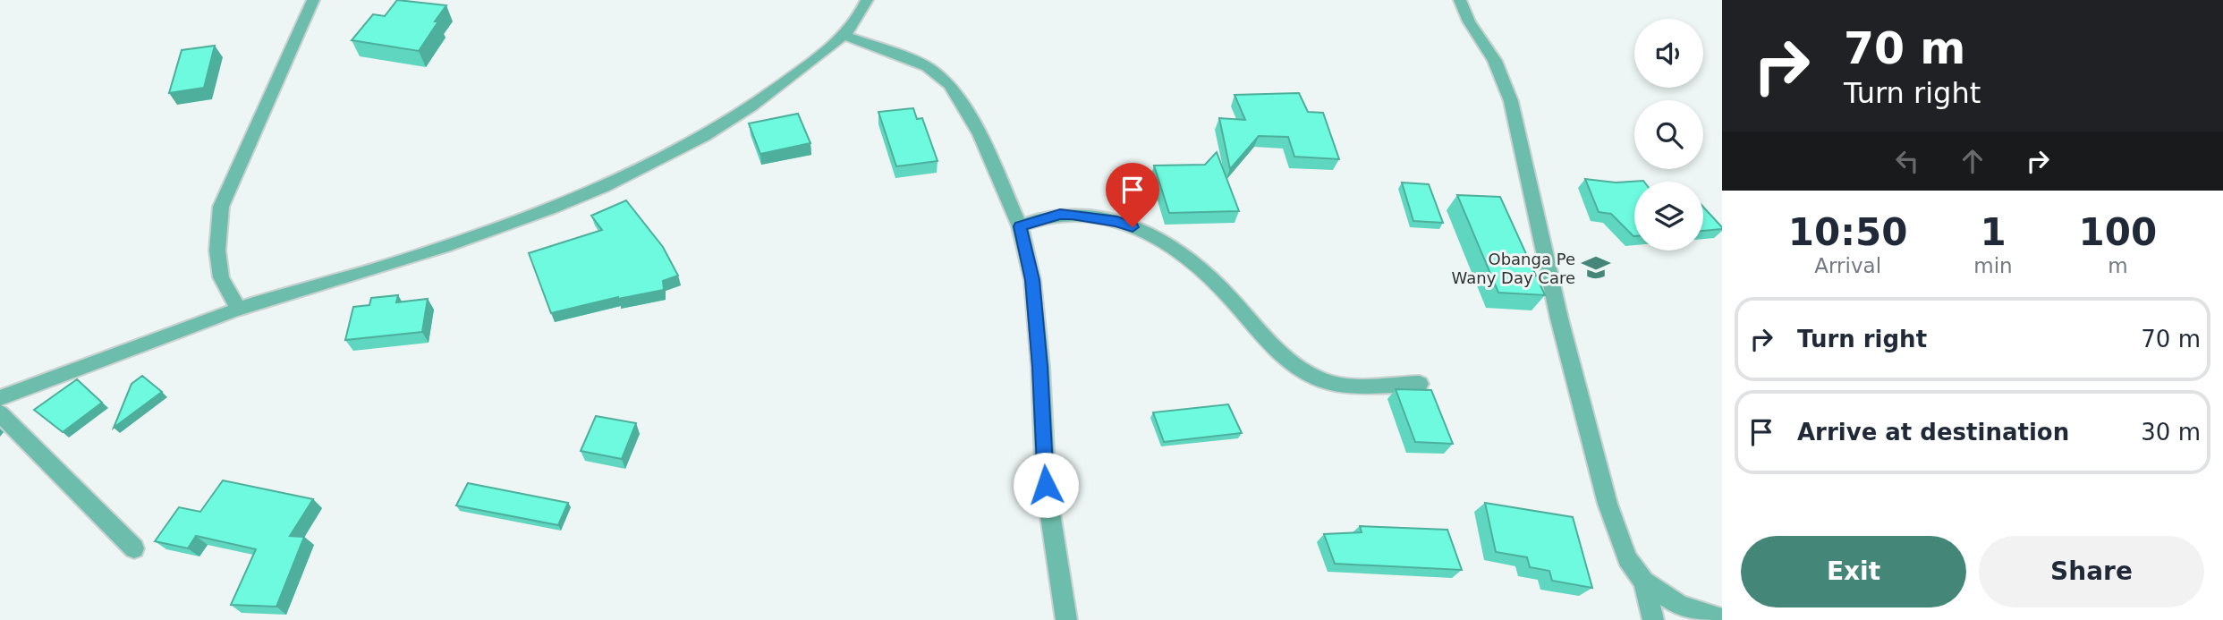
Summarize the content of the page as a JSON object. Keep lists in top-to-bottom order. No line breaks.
{"places":{"school or university":["Obanga Pe Wany Day Care"]},"page":{"turn":["70 m","Turn right"],"eta":["10:50","Arrival","1","min","100","m"],"list":[{"name":"Turn right","value":"70 m"},{"name":"Arrive at destination","value":"30 m"}],"buttons":["Exit","Share"]}}
